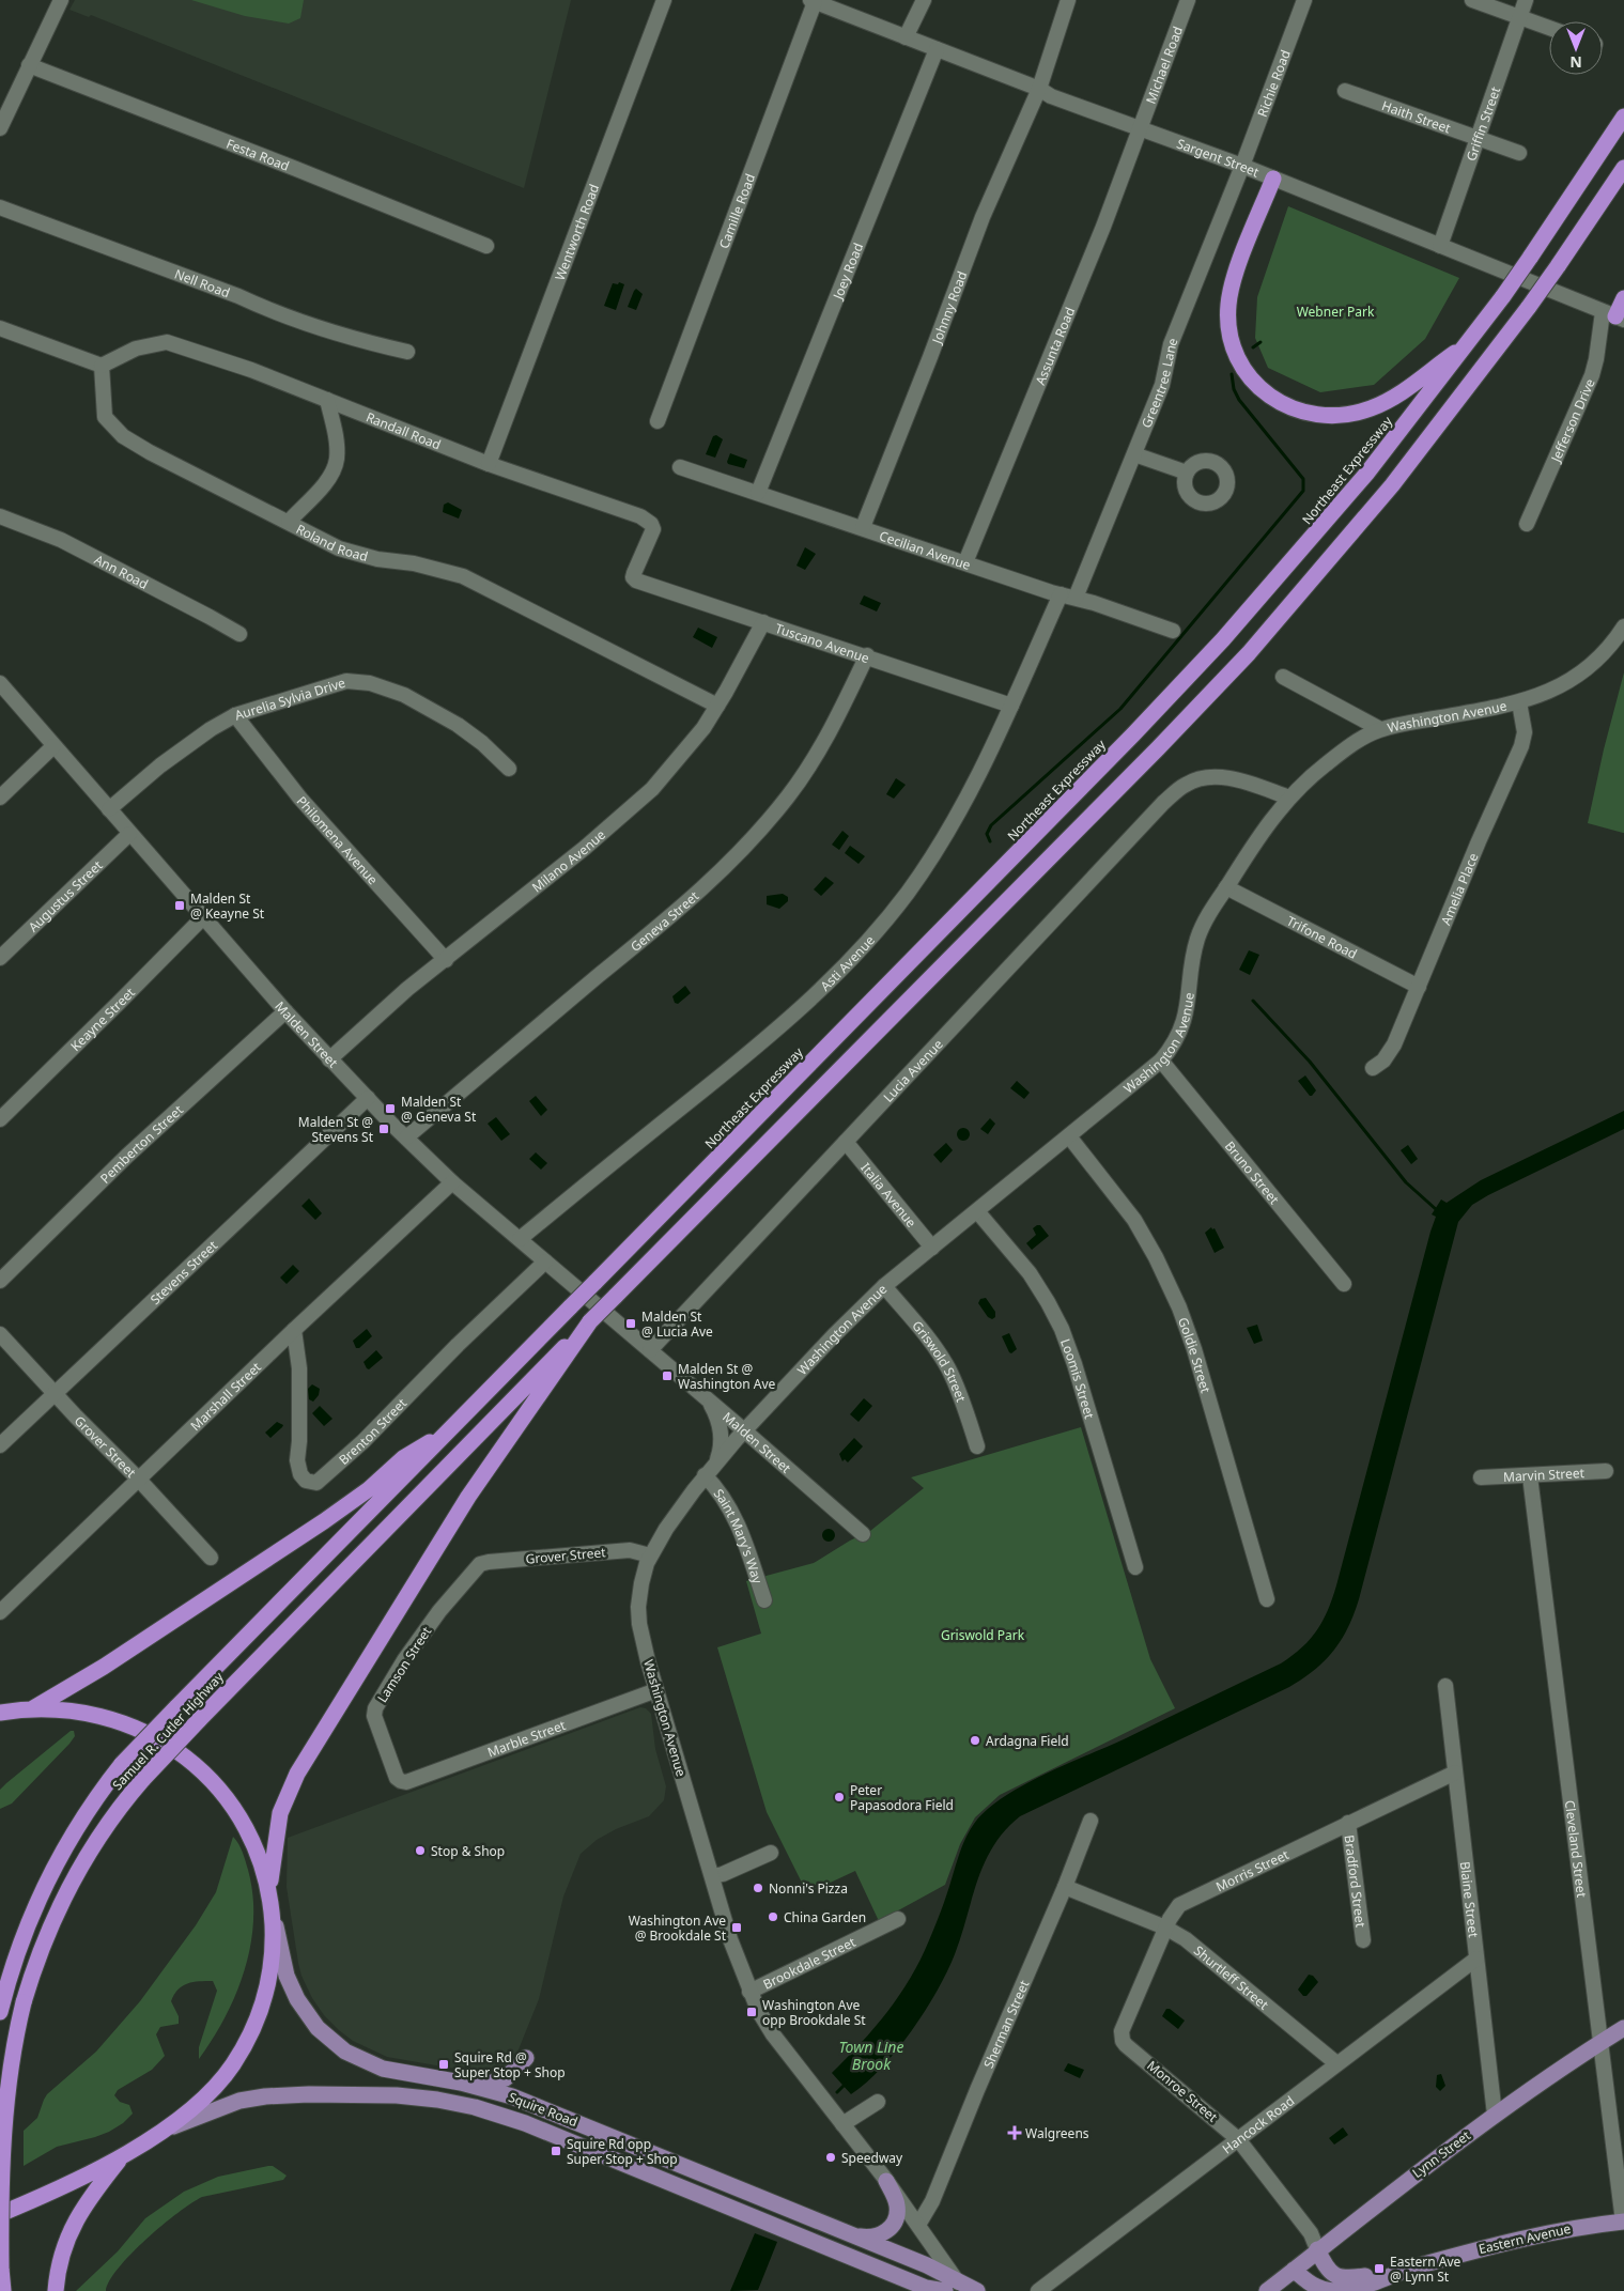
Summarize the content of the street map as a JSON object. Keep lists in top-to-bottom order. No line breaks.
{"streets":{"highway":["Northeast Expressway","Samuel R. Cutler Highway"],"main road":["Squire Road","Lynn Street","Eastern Avenue"],"street":["Michael Road","Richie Road","Haith Street","Griffin Street","Festa Road","Sargent Street","Camille Road","Wentworth Road","Joey Road","Nell Road","Johnny Road","Assunta Road","Greentree Lane","Jefferson Drive","Randall Road","Roland Road","Cecilian Avenue","Ann Road","Tuscano Avenue","Aurelia Sylvia Drive","Washington Avenue","Philomena Avenue","Milano Avenue","Amelia Place","Augustus Street","Geneva Street","Trifone Road","Asti Avenue","Keayne Street","Malden Street","Lucia Avenue","Pemberton Street","Bruno Street","Italia Avenue","Stevens Street","Goldie Street","Griswold Street","Loomis Street","Marshall Street","Brenton Street","Grover Street","Marvin Street","Saint Mary's Way","Lamson Street","Marble Street","Cleveland Street","Morris Street","Bradford Street","Blaine Street","Brookdale Street","Shurtleff Street","Sherman Street","Monroe Street","Hancock Road"]},"crossings":[["Michael Road","Sargent Street"],["Michael Road","Assunta Road"],["Richie Road","Sargent Street"],["Richie Road","Greentree Lane"],["Haith Street","Griffin Street"],["Griffin Street","Sargent Street"],["Sargent Street","Camille Road"],["Sargent Street","Joey Road"],["Sargent Street","Johnny Road"],["Sargent Street","Assunta Road"],["Sargent Street","Greentree Lane"],["Sargent Street","Jefferson Drive"],["Wentworth Road","Randall Road"],["Joey Road","Cecilian Avenue"],["Johnny Road","Cecilian Avenue"],["Assunta Road","Cecilian Avenue"],["Greentree Lane","Cecilian Avenue"],["Randall Road","Roland Road"],["Randall Road","Tuscano Avenue"],["Northeast Expressway","Samuel R. Cutler Highway"],["Roland Road","Milano Avenue"],["Cecilian Avenue","Asti Avenue"],["Tuscano Avenue","Milano Avenue"],["Tuscano Avenue","Geneva Street"],["Tuscano Avenue","Asti Avenue"],["Aurelia Sylvia Drive","Philomena Avenue"],["Aurelia Sylvia Drive","Malden Street"],["Washington Avenue","Amelia Place"],["Washington Avenue","Trifone Road"],["Washington Avenue","Malden Street"],["Washington Avenue","Lucia Avenue"],["Washington Avenue","Bruno Street"],["Washington Avenue","Italia Avenue"],["Washington Avenue","Goldie Street"],["Washington Avenue","Griswold Street"],["Washington Avenue","Loomis Street"],["Washington Avenue","Grover Street"],["Washington Avenue","Saint Mary's Way"],["Washington Avenue","Marble Street"],["Washington Avenue","Brookdale Street"],["Washington Avenue","Sherman Street"],["Washington Avenue","Squire Road"],["Philomena Avenue","Milano Avenue"],["Milano Avenue","Malden Street"],["Amelia Place","Trifone Road"],["Augustus Street","Malden Street"],["Geneva Street","Malden Street"],["Asti Avenue","Malden Street"],["Keayne Street","Malden Street"],["Malden Street","Lucia Avenue"],["Malden Street","Pemberton Street"],["Malden Street","Stevens Street"],["Malden Street","Marshall Street"],["Malden Street","Brenton Street"],["Lucia Avenue","Italia Avenue"],["Stevens Street","Grover Street"],["Marshall Street","Brenton Street"],["Marshall Street","Grover Street"],["Grover Street","Lamson Street"],["Marvin Street","Cleveland Street"],["Lamson Street","Marble Street"],["Cleveland Street","Lynn Street"],["Cleveland Street","Eastern Avenue"],["Morris Street","Bradford Street"],["Morris Street","Blaine Street"],["Morris Street","Shurtleff Street"],["Morris Street","Monroe Street"],["Blaine Street","Hancock Road"],["Blaine Street","Lynn Street"],["Shurtleff Street","Sherman Street"],["Shurtleff Street","Hancock Road"],["Monroe Street","Hancock Road"],["Monroe Street","Lynn Street"],["Monroe Street","Eastern Avenue"],["Lynn Street","Eastern Avenue"]],"water":["Town Line Brook"],"parks":["Webner Park","Griswold Park"],"places":{"transit":["Malden St @ Keayne St","Malden St @ Geneva St","Malden St @ Stevens St","Malden St @ Lucia Ave","Malden St @ Washington Ave","Washington Ave @ Brookdale St","Washington Ave opp Brookdale St","Squire Rd @ Super Stop + Shop","Squire Rd opp Super Stop + Shop","Eastern Ave @ Lynn St"],"other":["Ardagna Field","Peter Papasodora Field","Stop & Shop","Nonni's Pizza","China Garden","Speedway"],"health":["Walgreens"]},"north":"bottom"}
